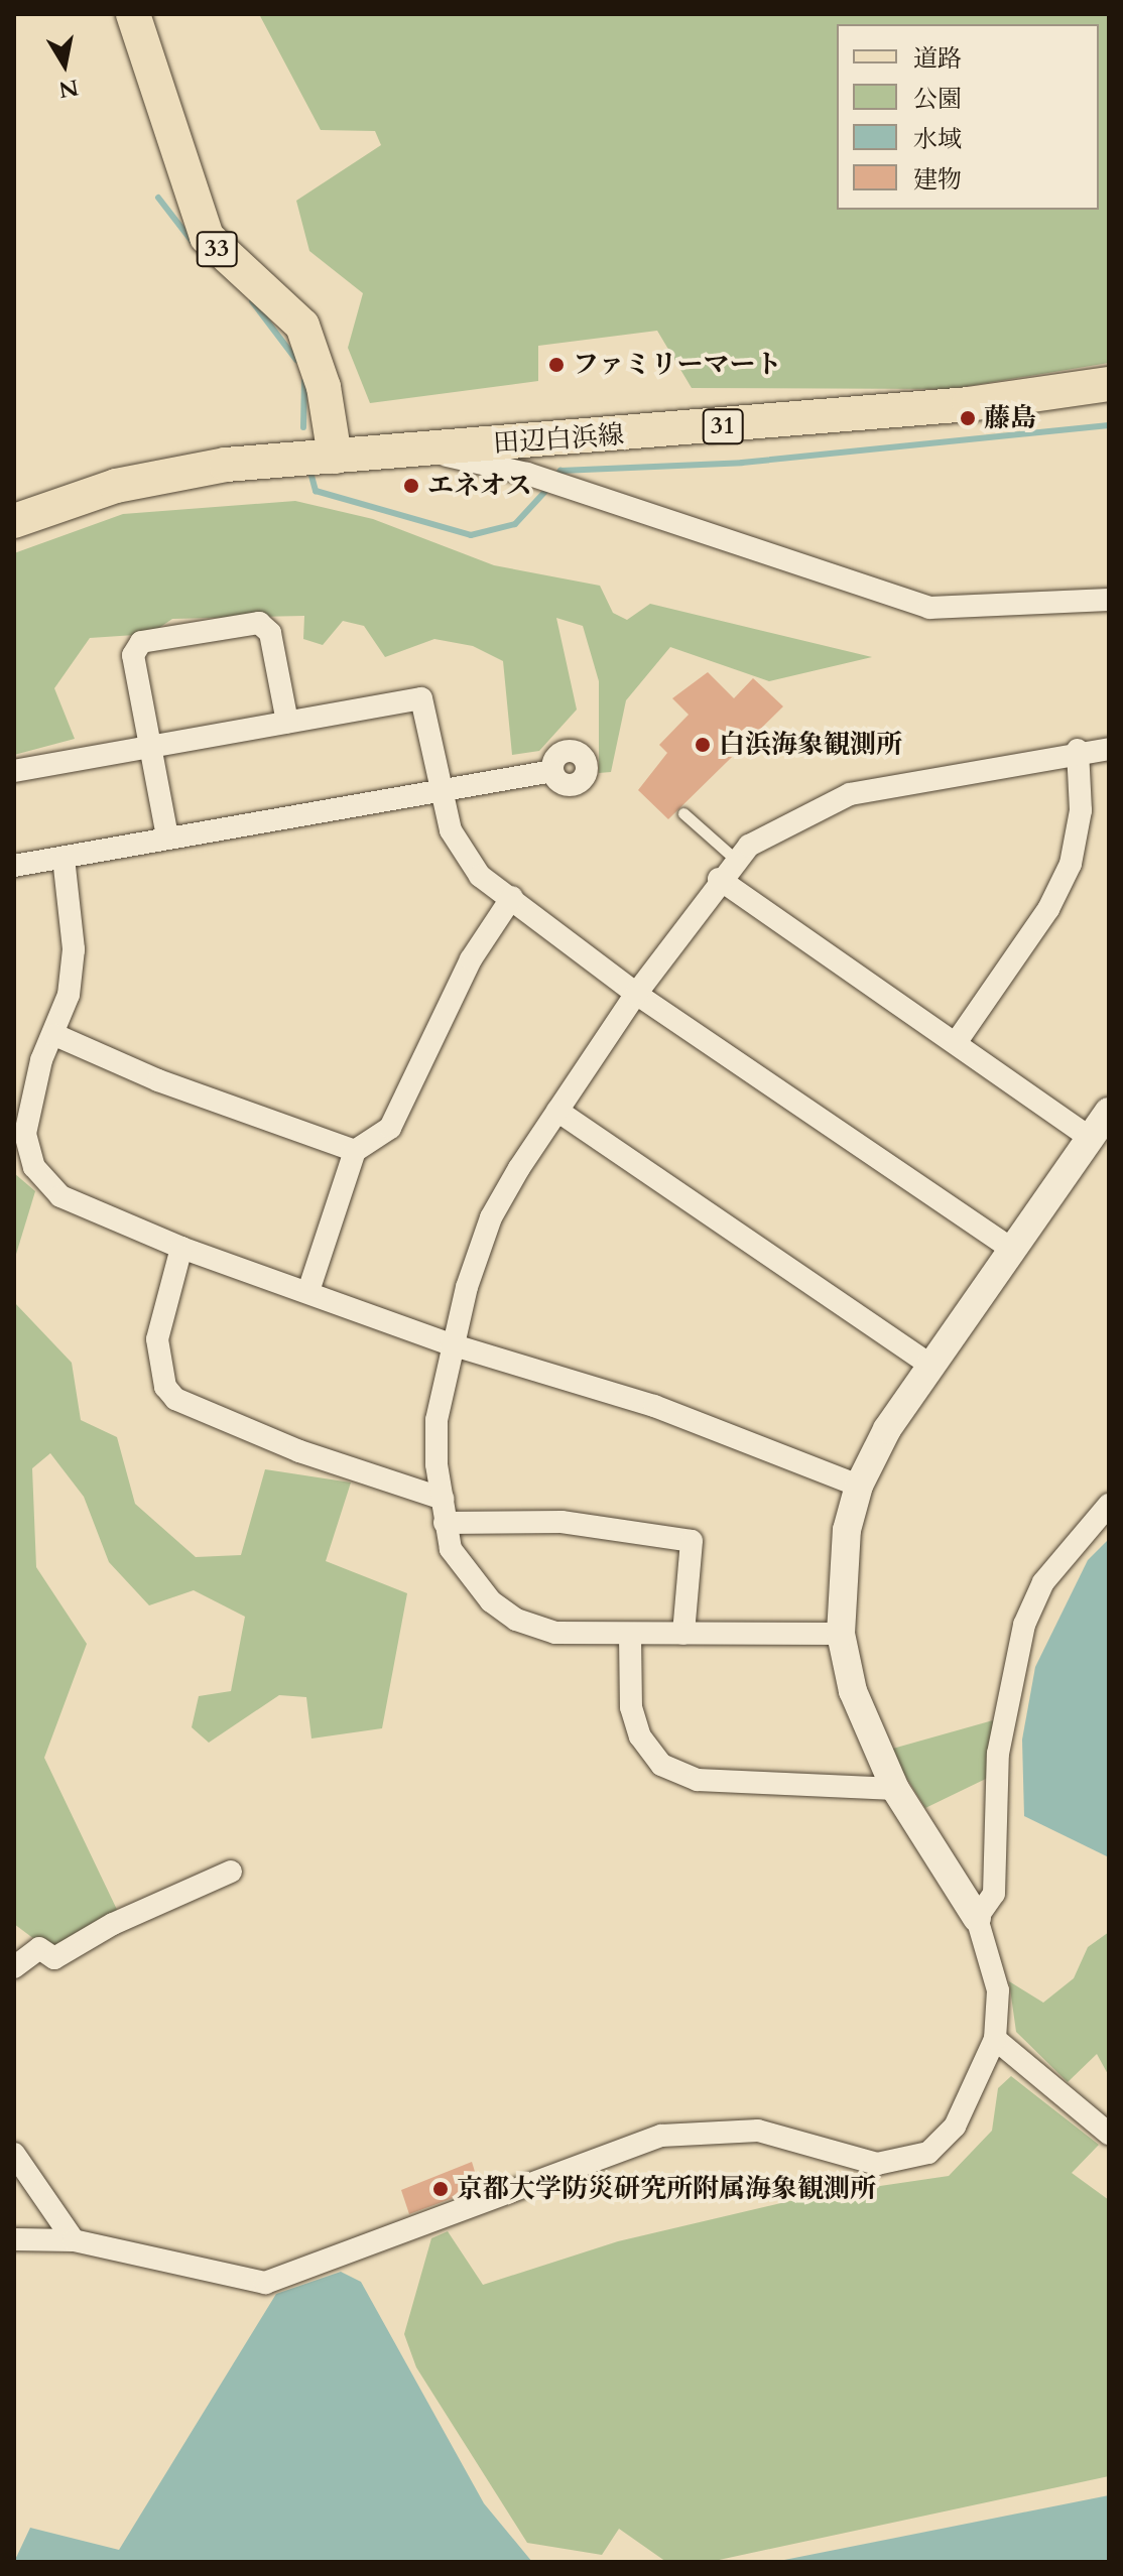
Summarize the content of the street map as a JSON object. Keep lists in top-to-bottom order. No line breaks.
{"streets":{"main road":["33","31","田辺白浜線"]},"crossings":[["33","田辺白浜線"]],"places":["ファミリーマート","藤島","エネオス","白浜海象観測所","京都大学防災研究所附属海象観測所"],"legend":["道路","公園","水域","建物"],"north":"bottom"}
